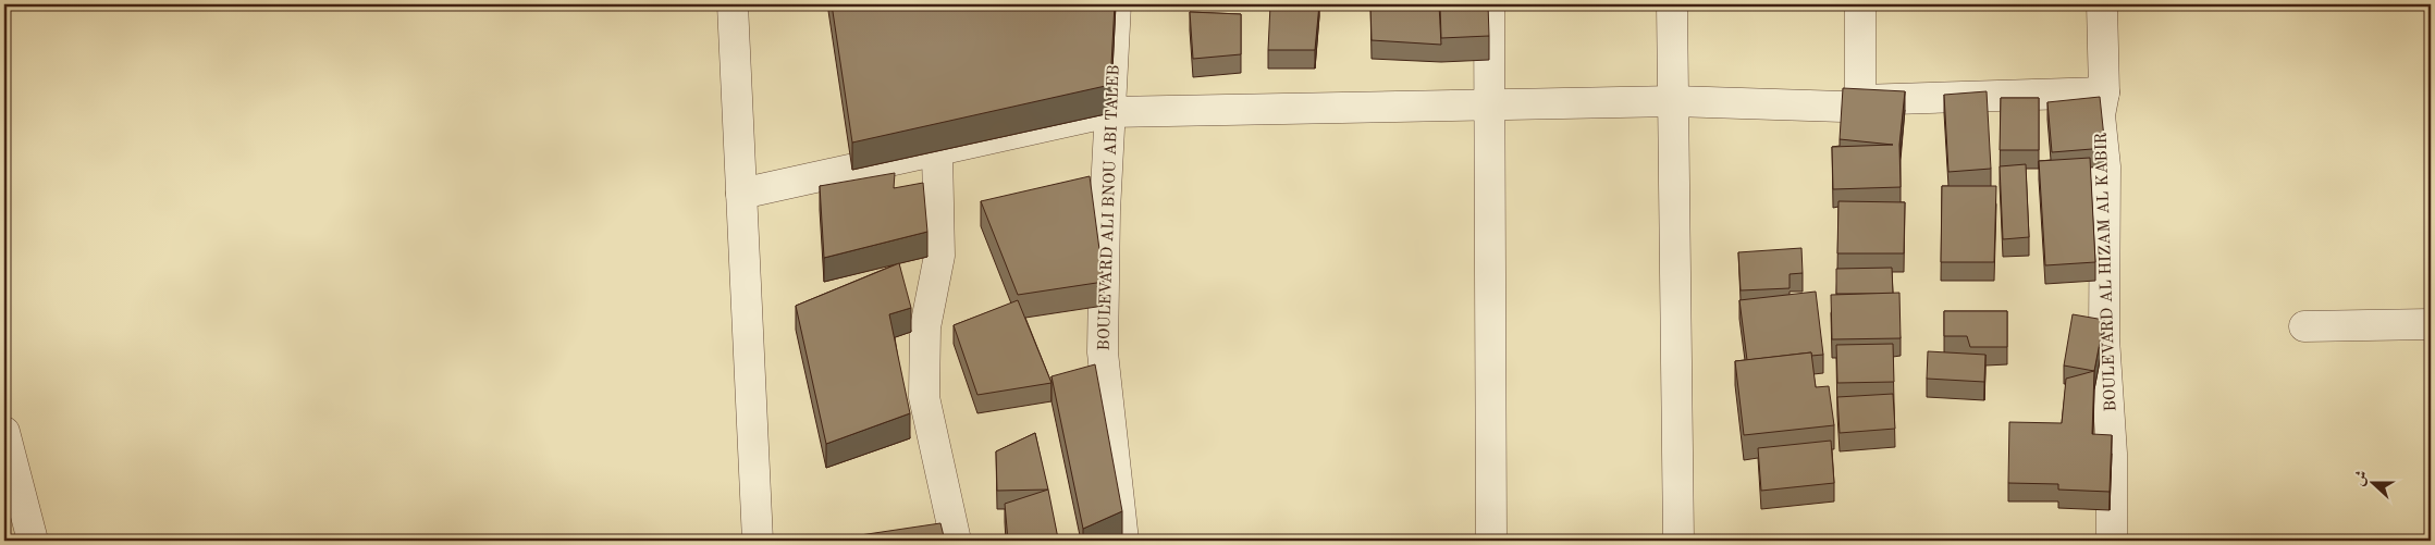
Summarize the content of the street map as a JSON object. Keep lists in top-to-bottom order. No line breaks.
{"streets":{"street":["BOULEVARD ALI BNOU ABI TALEB","BOULEVARD AL HIZAM AL KABIR"]},"north":"left"}
